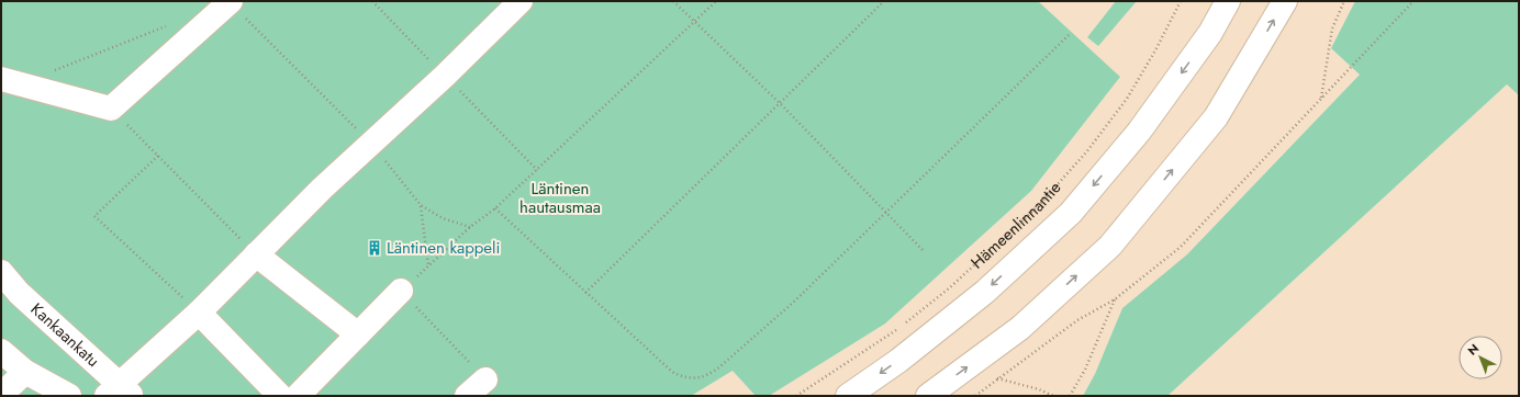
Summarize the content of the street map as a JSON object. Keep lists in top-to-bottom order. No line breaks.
{"streets":{"main road":["Hämeenlinnantie","Kankaankatu"]},"parks":["Läntinen hautausmaa"],"places":{"building":["Läntinen kappeli"]},"north":"top left"}
